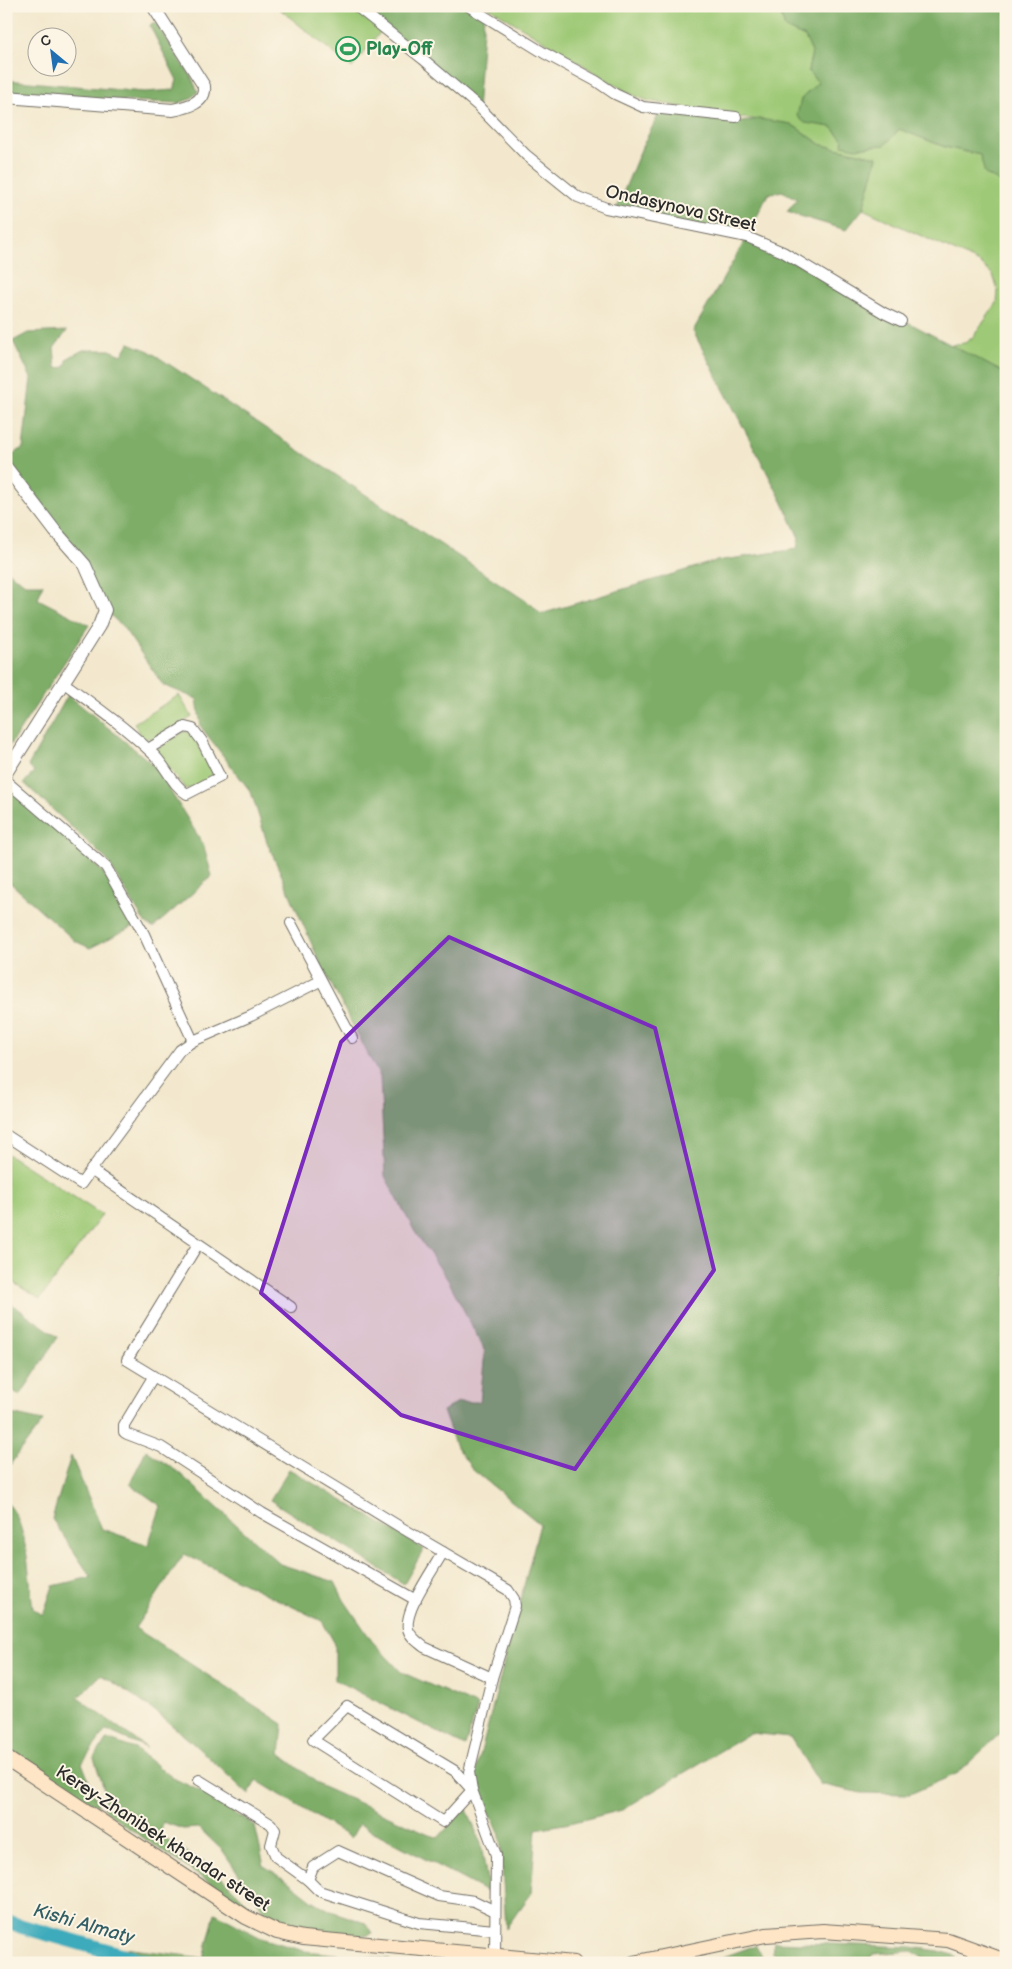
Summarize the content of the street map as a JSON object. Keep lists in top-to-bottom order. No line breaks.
{"streets":{"main road":["Kerey-Zhanibek khandar street"],"street":["Ondasynova Street"]},"water":["Kіshі Almaty"],"places":{"sports":["Play-Off"]},"north":"top left"}
